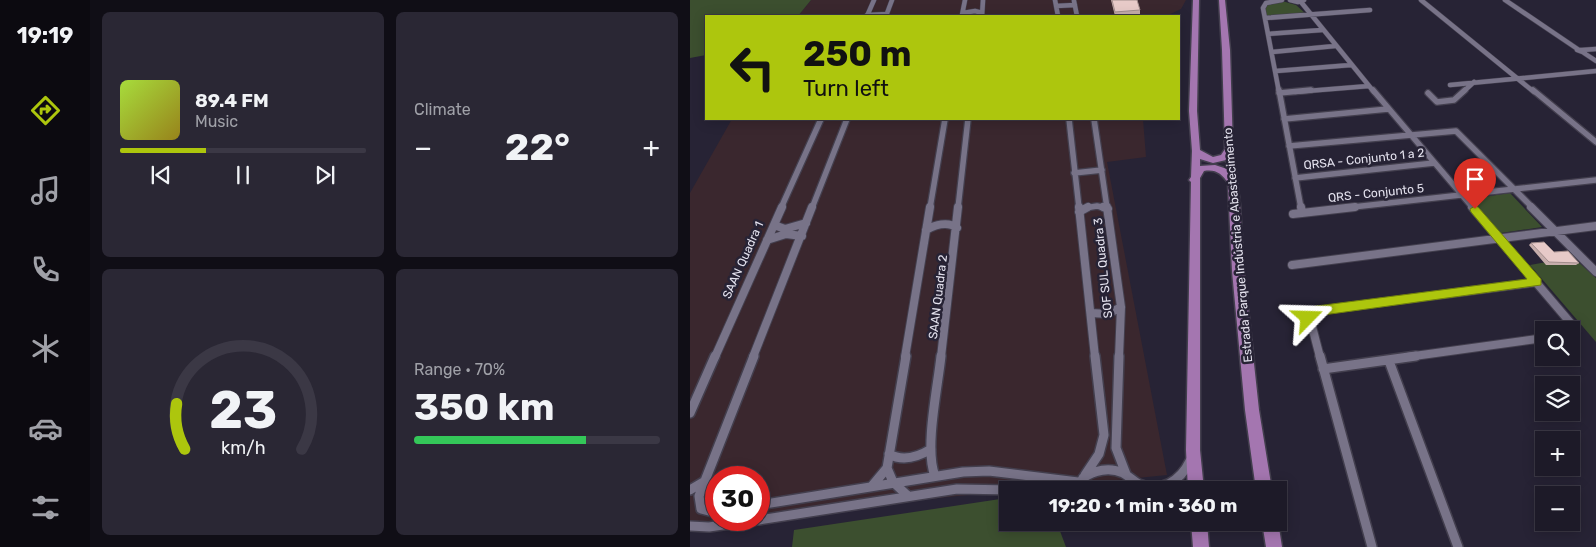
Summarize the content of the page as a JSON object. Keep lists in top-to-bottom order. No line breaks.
{"streets":{"highway":["Estrada Parque Indústria e Abastecimento"],"street":["QRSA - Conjunto 1 a 2","QRS - Conjunto 5","SAAN Quadra 1","SOF SUL Quadra 3","SAAN Quadra 2"]},"page":{"tabs":"19:19","tile":["Climate",["Range · 70%","350 km"]],"turn":["250 m","Turn left"],"song":["89.4 FM","Music"],"heat":["−","22°","+"],"map_buttons":["+","−"],"limit":"30","trip":"19:20 · 1 min · 360 m","gauge":["23","km/h"]}}
